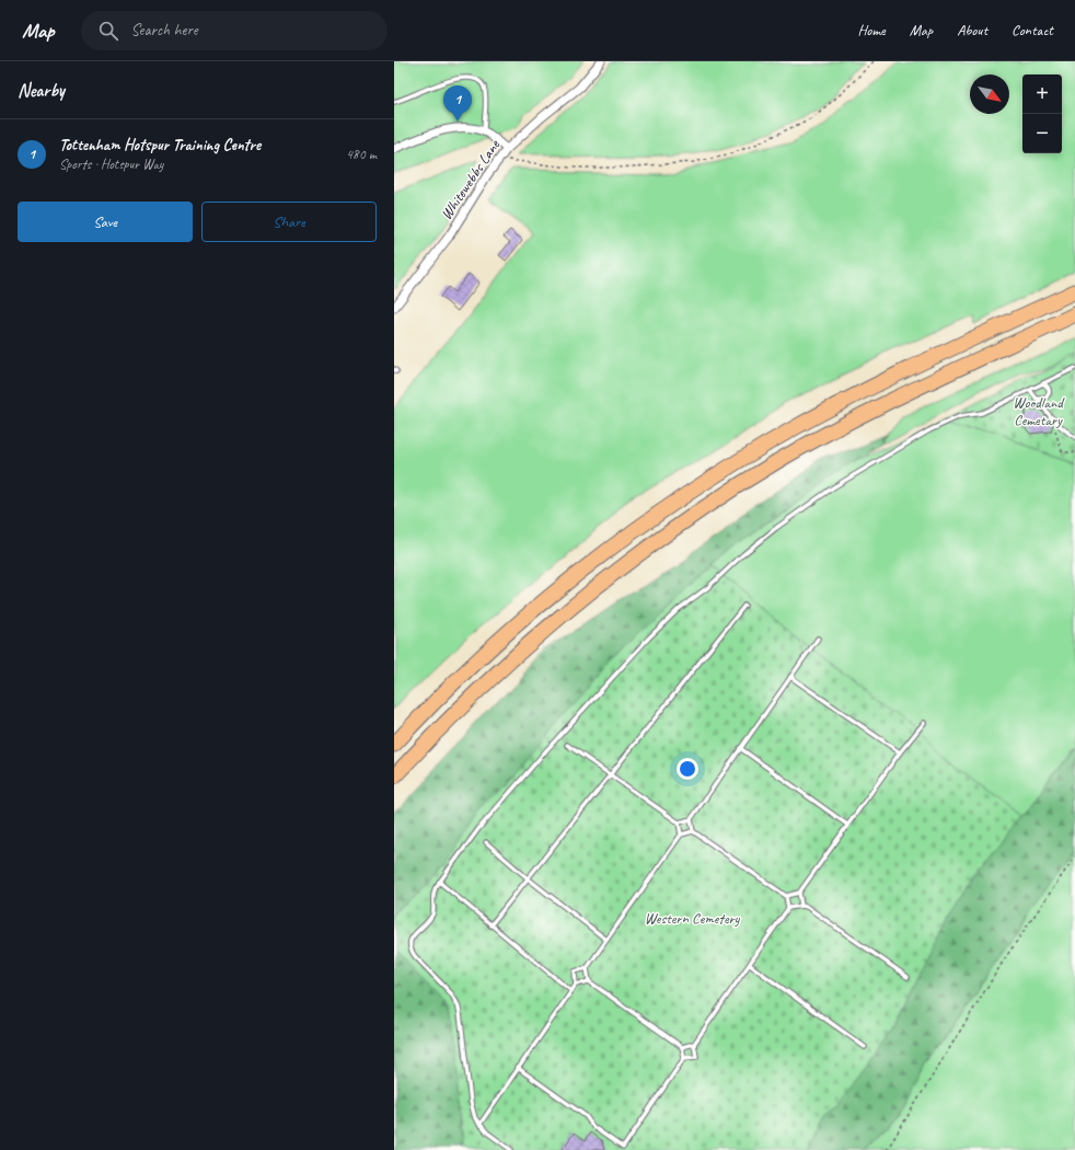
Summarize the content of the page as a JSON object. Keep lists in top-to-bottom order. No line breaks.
{"streets":{"street":["Whitewebbs Lane"]},"parks":["Woodland Cemetary","Western Cemetery"],"north":"bottom right","page":{"header":"Map","search":"Search here","nav":["Home","Map","About","Contact"],"heading":"Nearby","map_buttons":["+","−"],"pins":"1","list":[{"mark":"1","name":"Tottenham Hotspur Training Centre","note":"Sports · Hotspur Way","value":"480 m"}],"buttons":["Save","Share"]}}
